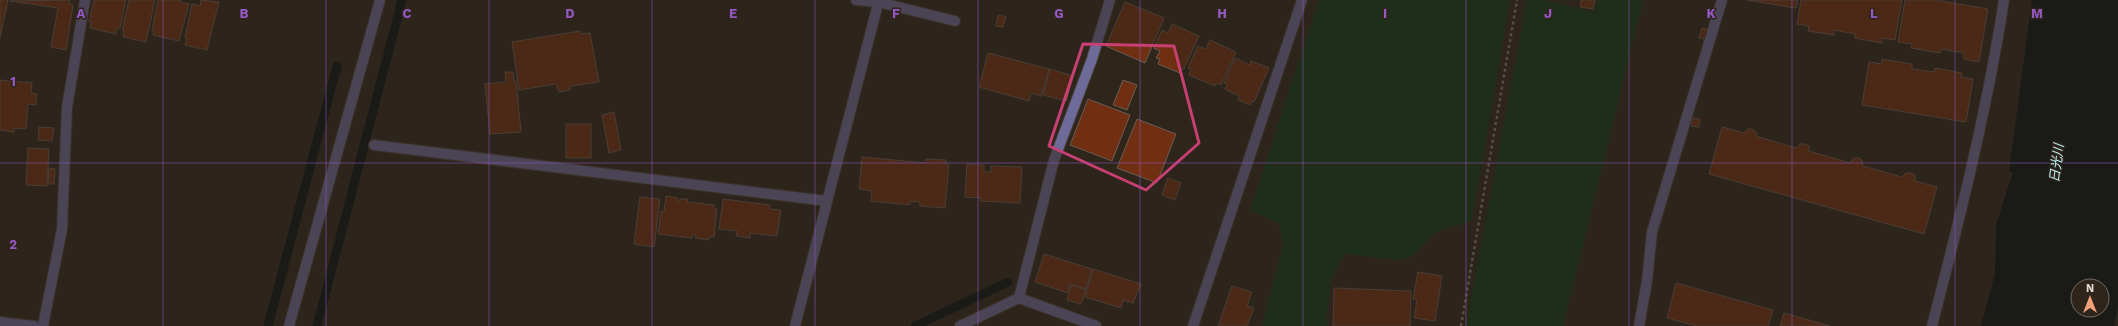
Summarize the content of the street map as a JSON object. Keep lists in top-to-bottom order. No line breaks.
{"water":["日光川"],"north":"top","grid":{"columns":["A","B","C","D","E","F","G","H","I","J","K","L","M"],"rows":["1","2"]}}
